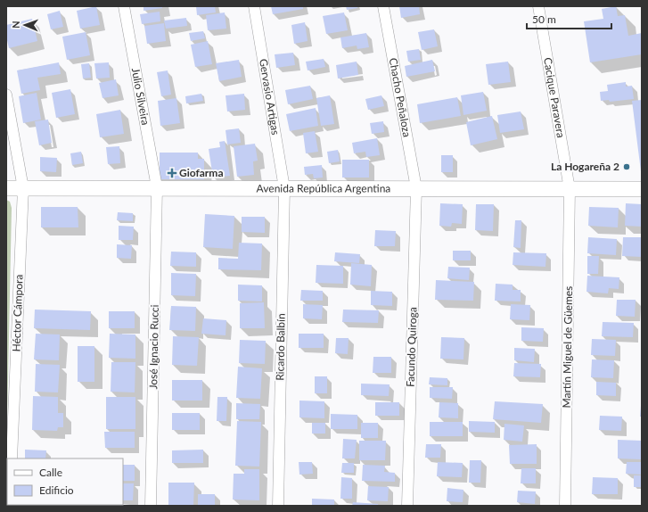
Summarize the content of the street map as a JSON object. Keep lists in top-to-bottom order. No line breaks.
{"streets":{"main road":["Avenida República Argentina"],"street":["Julio Silveira","Gervasio Artigas","Chacho Peñaloza","Cacique Paravera","Héctor Cámpora","José Ignacio Rucci","Ricardo Balbín","Facundo Quiroga","Martín Miguel de Güemes"]},"crossings":[["Julio Silveira","Avenida República Argentina"],["Julio Silveira","José Ignacio Rucci"],["Gervasio Artigas","Avenida República Argentina"],["Gervasio Artigas","Ricardo Balbín"],["Chacho Peñaloza","Avenida República Argentina"],["Chacho Peñaloza","Facundo Quiroga"],["Cacique Paravera","Avenida República Argentina"],["Cacique Paravera","Martín Miguel de Güemes"],["Avenida República Argentina","Héctor Cámpora"],["Avenida República Argentina","José Ignacio Rucci"],["Avenida República Argentina","Ricardo Balbín"],["Avenida República Argentina","Facundo Quiroga"],["Avenida República Argentina","Martín Miguel de Güemes"]],"places":{"other":["La Hogareña 2"],"health":["Giofarma"]},"legend":["Calle","Edificio"],"scale_bar":"50 m","north":"left"}
